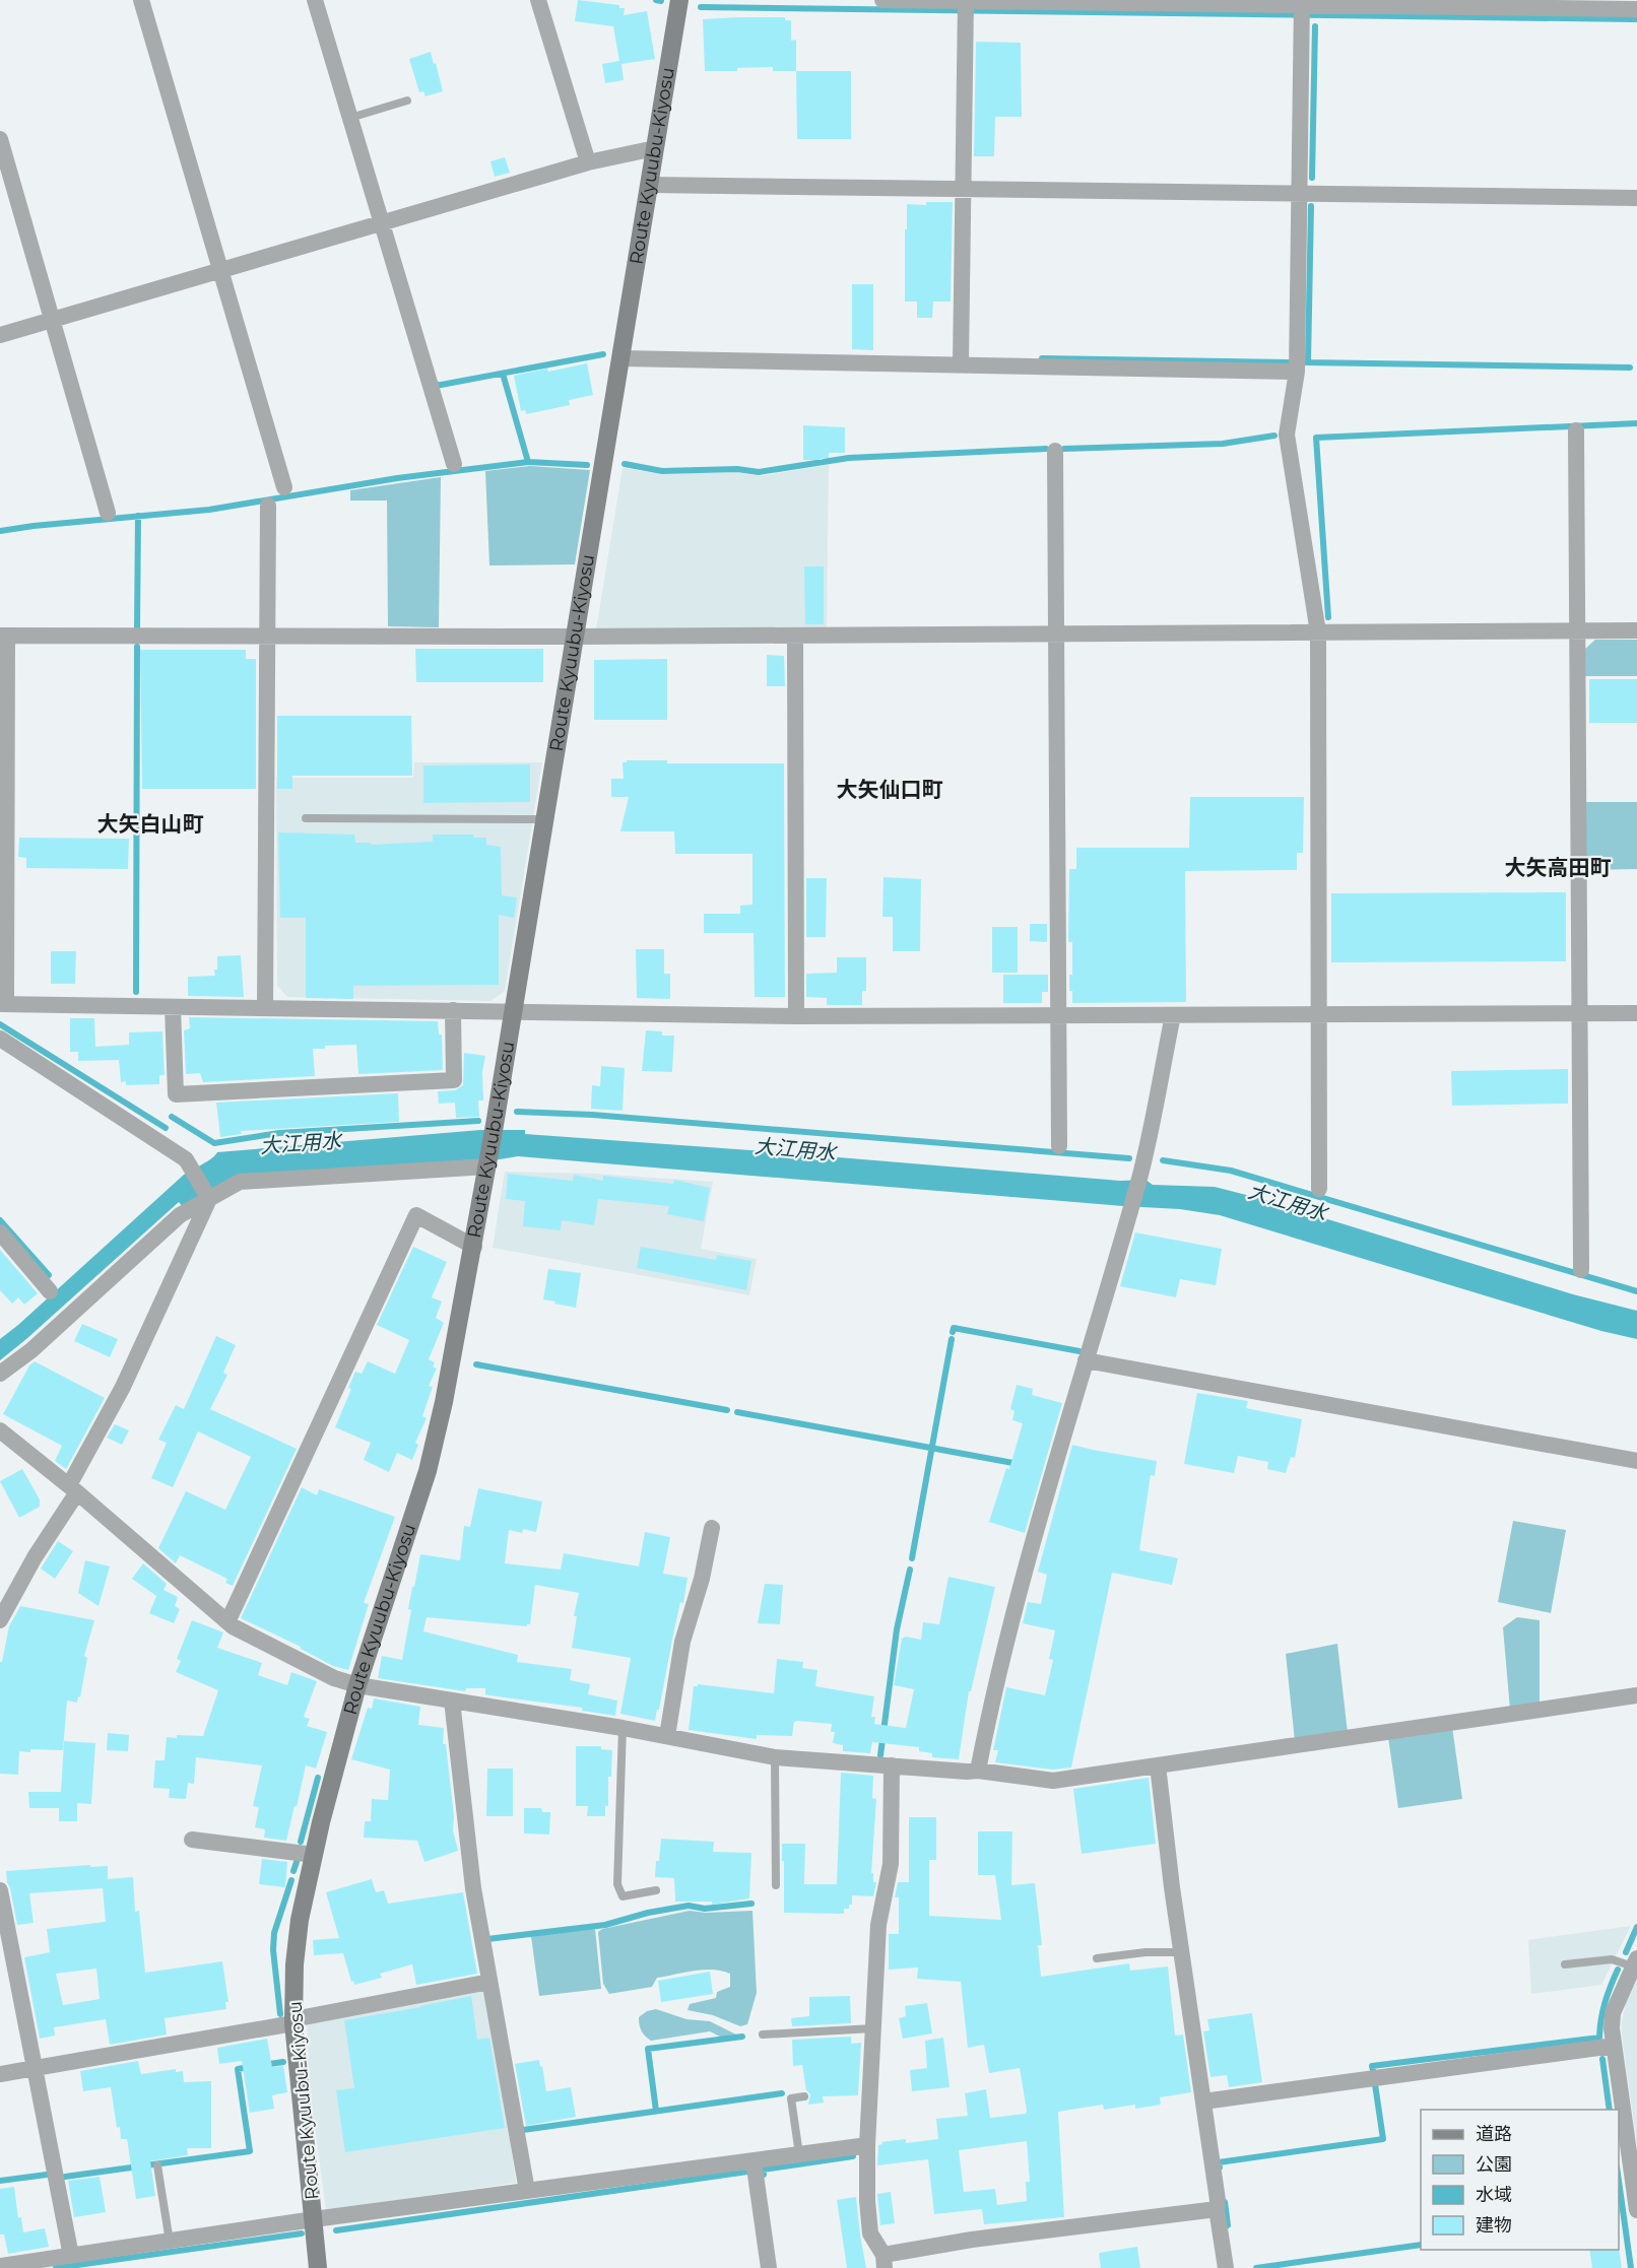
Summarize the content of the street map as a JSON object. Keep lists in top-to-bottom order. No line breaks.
{"streets":{"main road":["Route Kyuubu-Kiyosu"]},"districts":["大矢仙口町","大矢白山町","大矢高田町"],"water":["大江用水"],"legend":["道路","公園","水域","建物"]}
